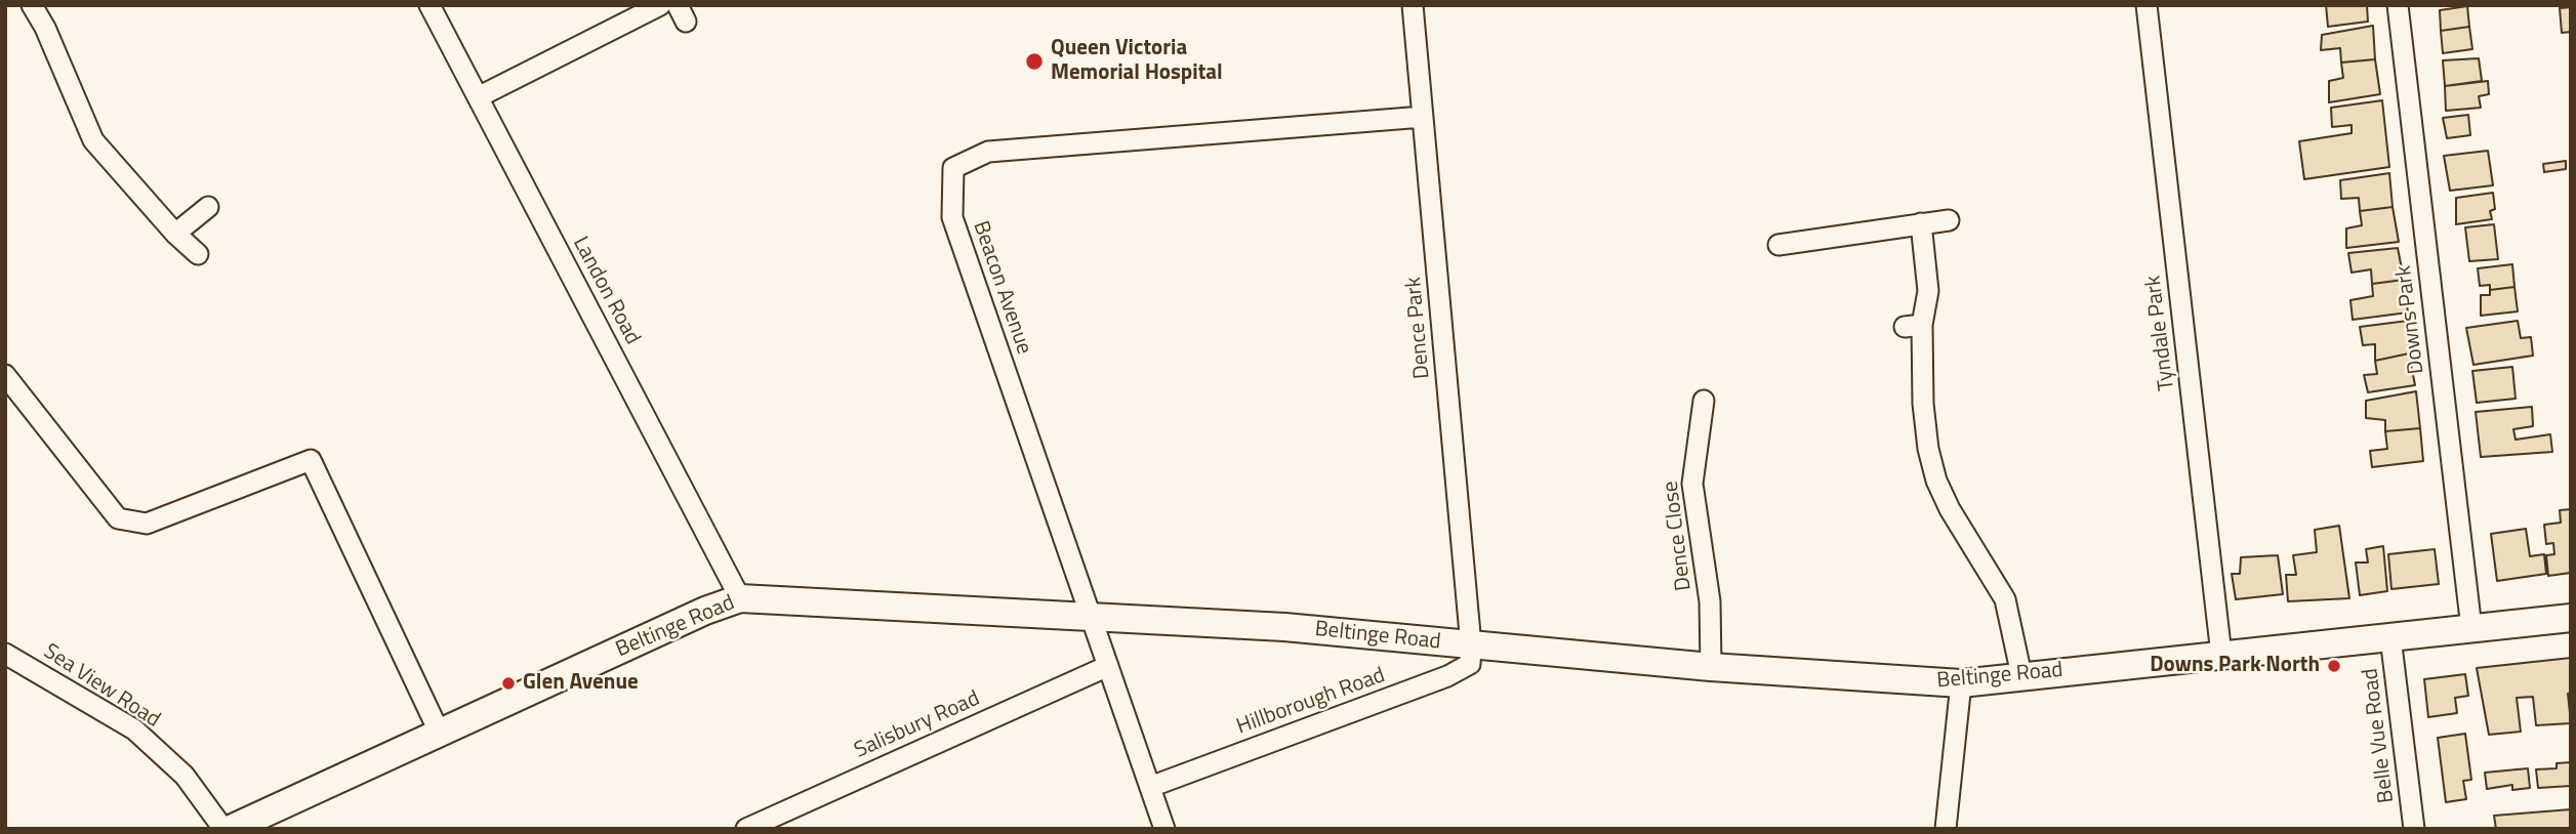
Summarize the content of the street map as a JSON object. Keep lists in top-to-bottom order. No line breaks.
{"streets":{"street":["Beacon Avenue","Landon Road","Downs Park","Dence Park","Tyndale Park","Dence Close","Beltinge Road","Sea View Road","Hillborough Road","Salisbury Road","Belle Vue Road"]},"crossings":[["Beacon Avenue","Dence Park"],["Beacon Avenue","Beltinge Road"],["Beacon Avenue","Hillborough Road"],["Beacon Avenue","Salisbury Road"],["Landon Road","Beltinge Road"],["Downs Park","Beltinge Road"],["Dence Park","Beltinge Road"],["Dence Park","Hillborough Road"],["Tyndale Park","Beltinge Road"],["Dence Close","Beltinge Road"],["Beltinge Road","Hillborough Road"],["Beltinge Road","Belle Vue Road"]],"places":["Queen Victoria Memorial Hospital","Downs Park North","Glen Avenue"]}
